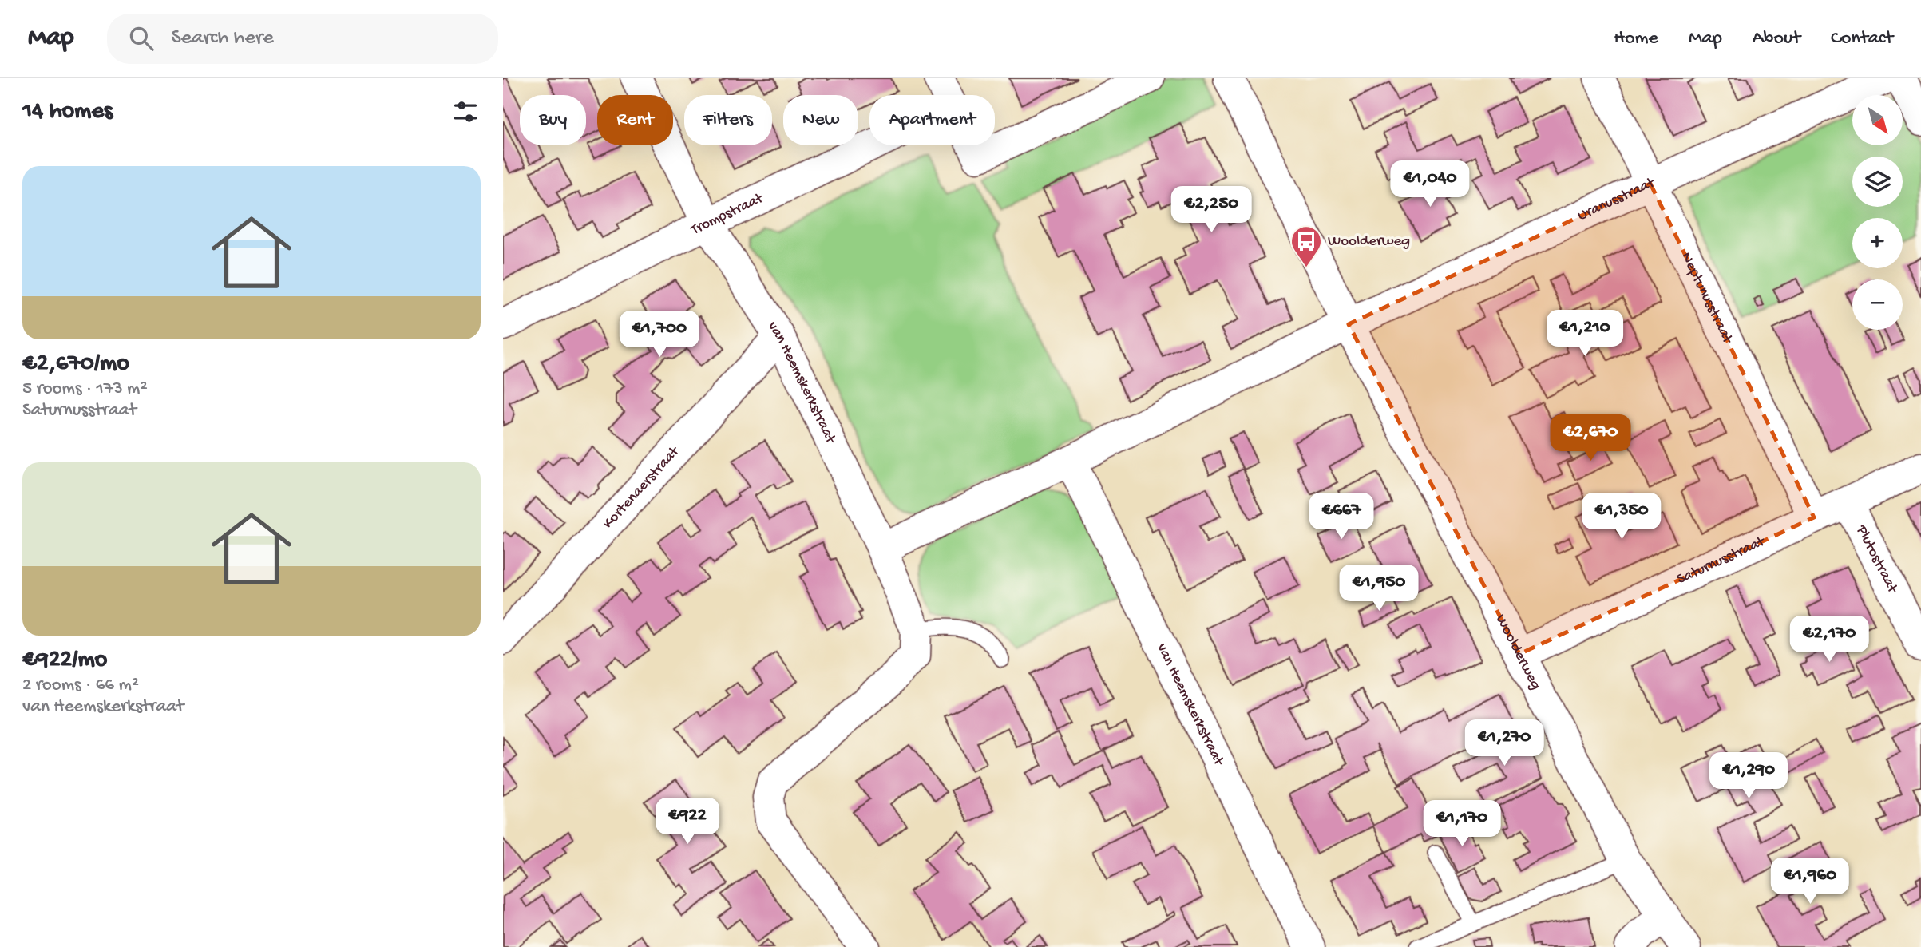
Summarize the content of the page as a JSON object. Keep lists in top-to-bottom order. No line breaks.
{"streets":{"street":["Uranusstraat","Trompstraat","Neptunusstraat","van Heemskerkstraat","Kortenaerstraat","Plutostraat","Saturnusstraat","Woolderweg"]},"crossings":[["Uranusstraat","Neptunusstraat"],["Uranusstraat","Woolderweg"],["Trompstraat","van Heemskerkstraat"],["Neptunusstraat","Saturnusstraat"],["van Heemskerkstraat","Kortenaerstraat"],["Plutostraat","Saturnusstraat"],["Saturnusstraat","Woolderweg"]],"places":{"bus stop":["Woolderweg"]},"north":"bottom right","page":{"header":"Map","search":"Search here","nav":["Home","Map","About","Contact"],"heading":"14 homes","map_buttons":["+","−"],"chip":["Buy","Rent","Filters","New","Apartment"],"list":[{"name":"€2,670/mo","note":"5 rooms · 173 m² · Saturnusstraat"},{"name":"€922/mo","note":"2 rooms · 66 m² · van Heemskerkstraat"}],"price":["€1,040","€2,250","€1,210","€1,700","€2,670","€667","€1,350","€1,950","€2,170","€1,270","€1,290","€922","€1,170","€1,960"]}}
